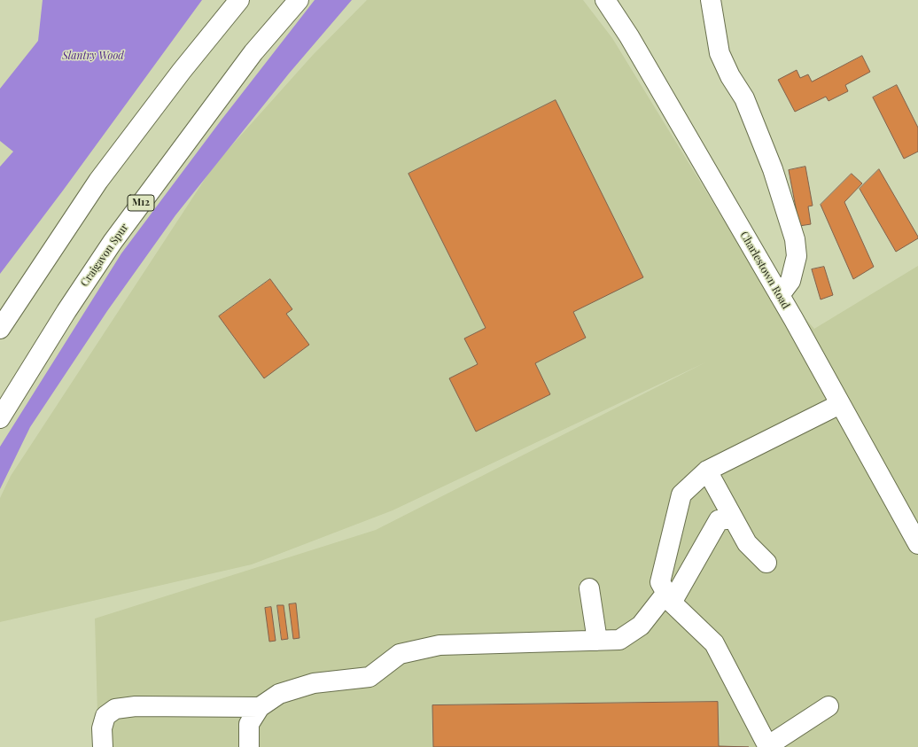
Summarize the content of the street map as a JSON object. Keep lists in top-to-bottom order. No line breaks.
{"streets":{"main road":["M12","Craigavon Spur","Charlestown Road"]},"parks":["Slantry Wood"]}
